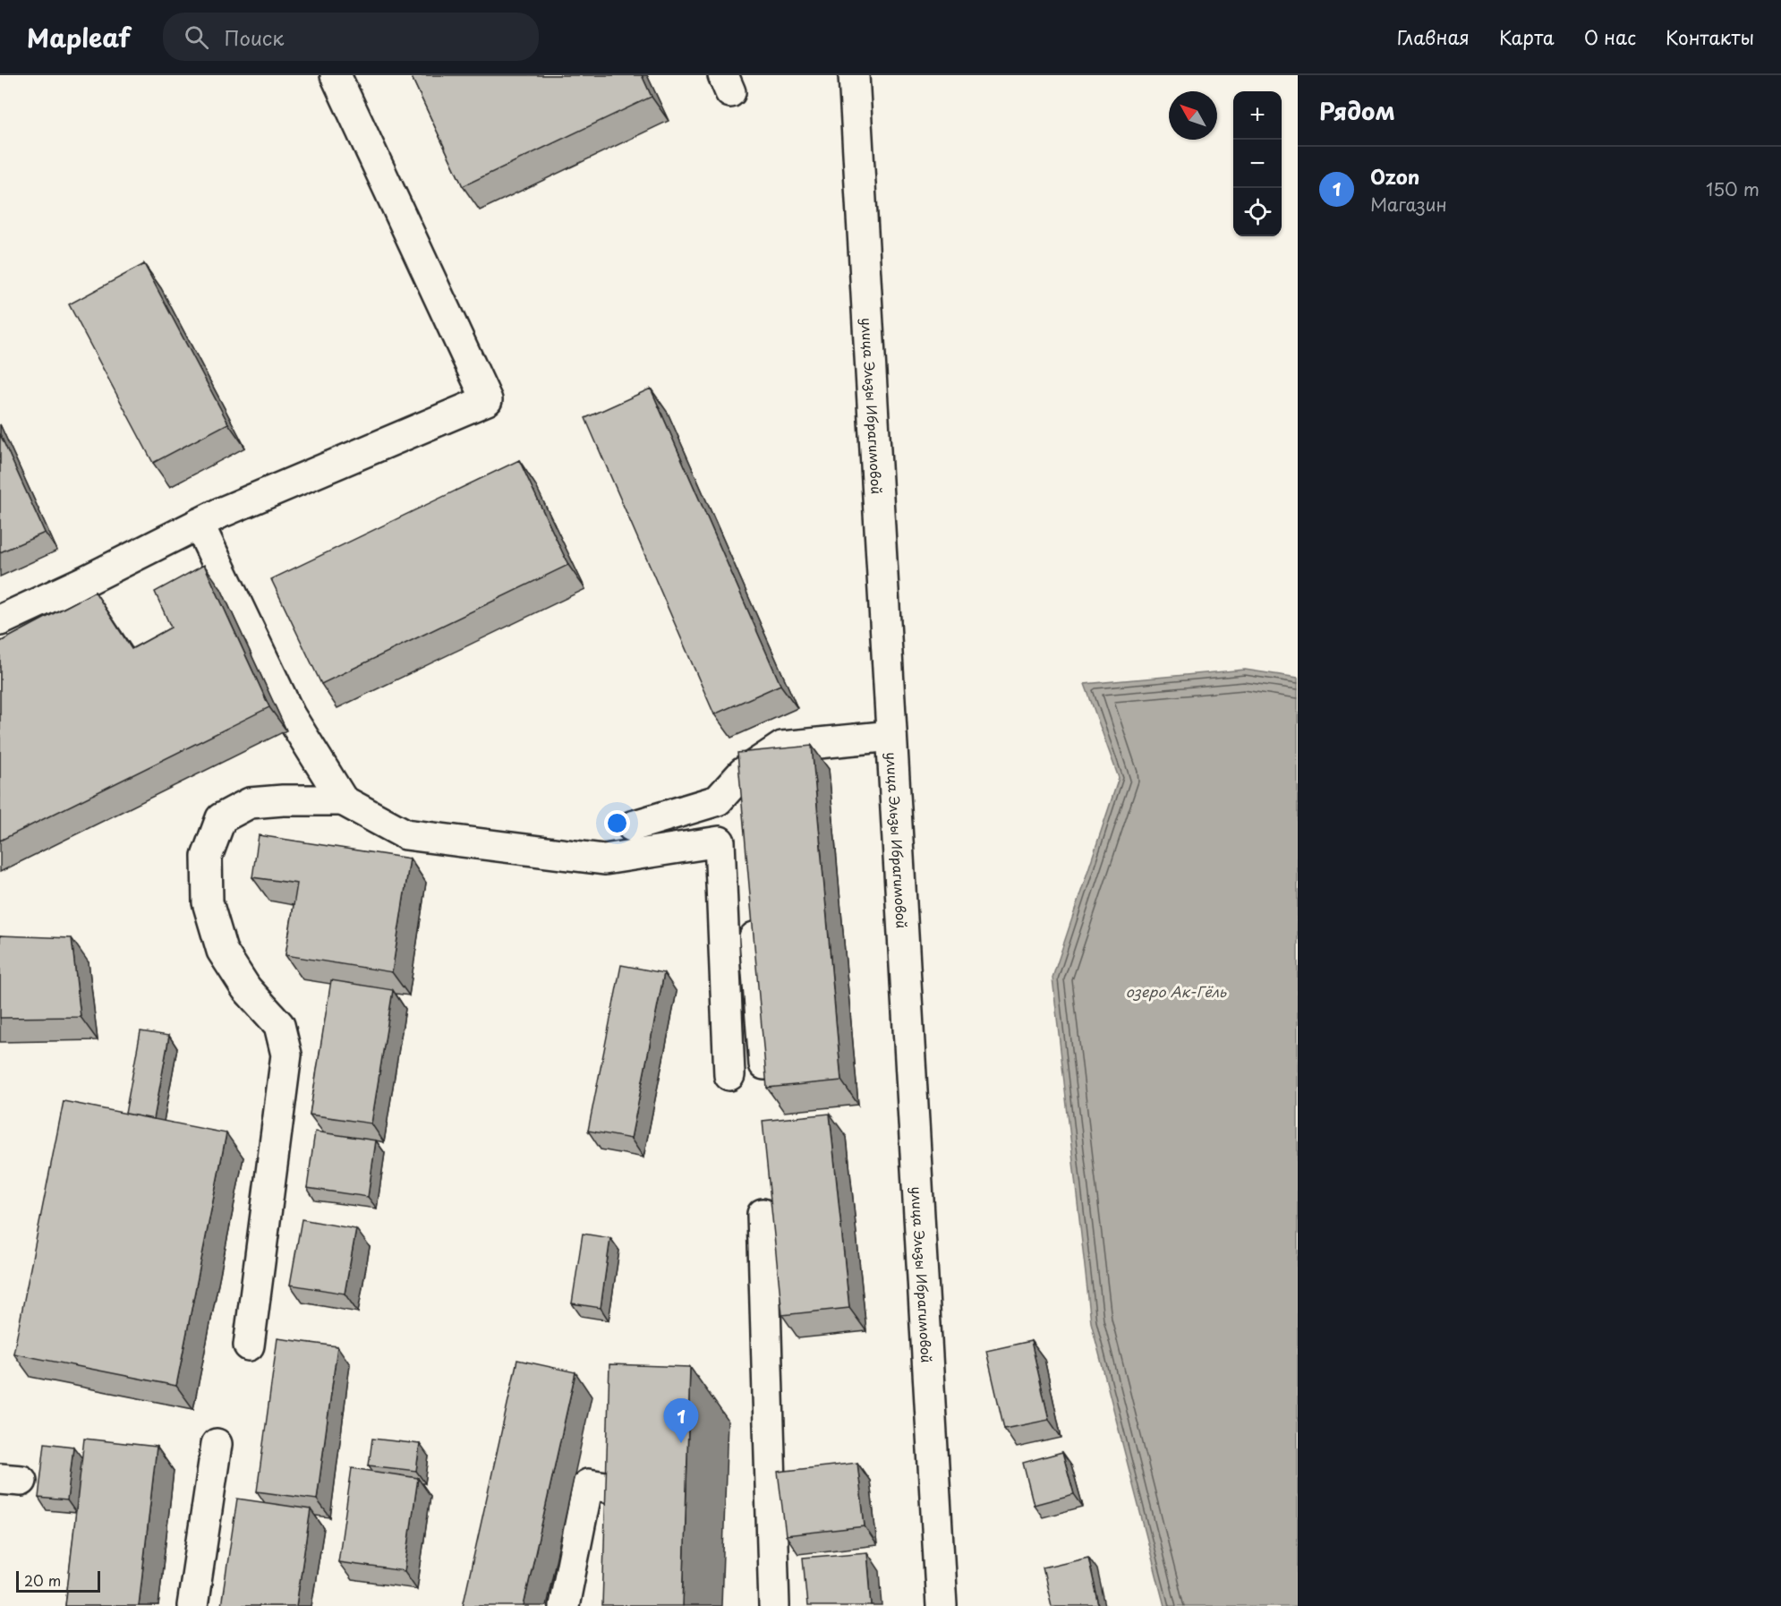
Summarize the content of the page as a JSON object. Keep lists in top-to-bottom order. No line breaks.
{"streets":{"street":["улица Эльзы Ибрагимовой"]},"water":["озеро Ак-Гёль"],"scale_bar":"20 m","north":"top left","page":{"header":"Mapleaf","search":"Поиск","nav":["Главная","Карта","О нас","Контакты"],"heading":"Рядом","map_buttons":["+","−"],"list":[{"mark":"1","name":"Ozon","note":"Магазин","value":"150 m"}],"pins":"1","scale":"20 m"}}
